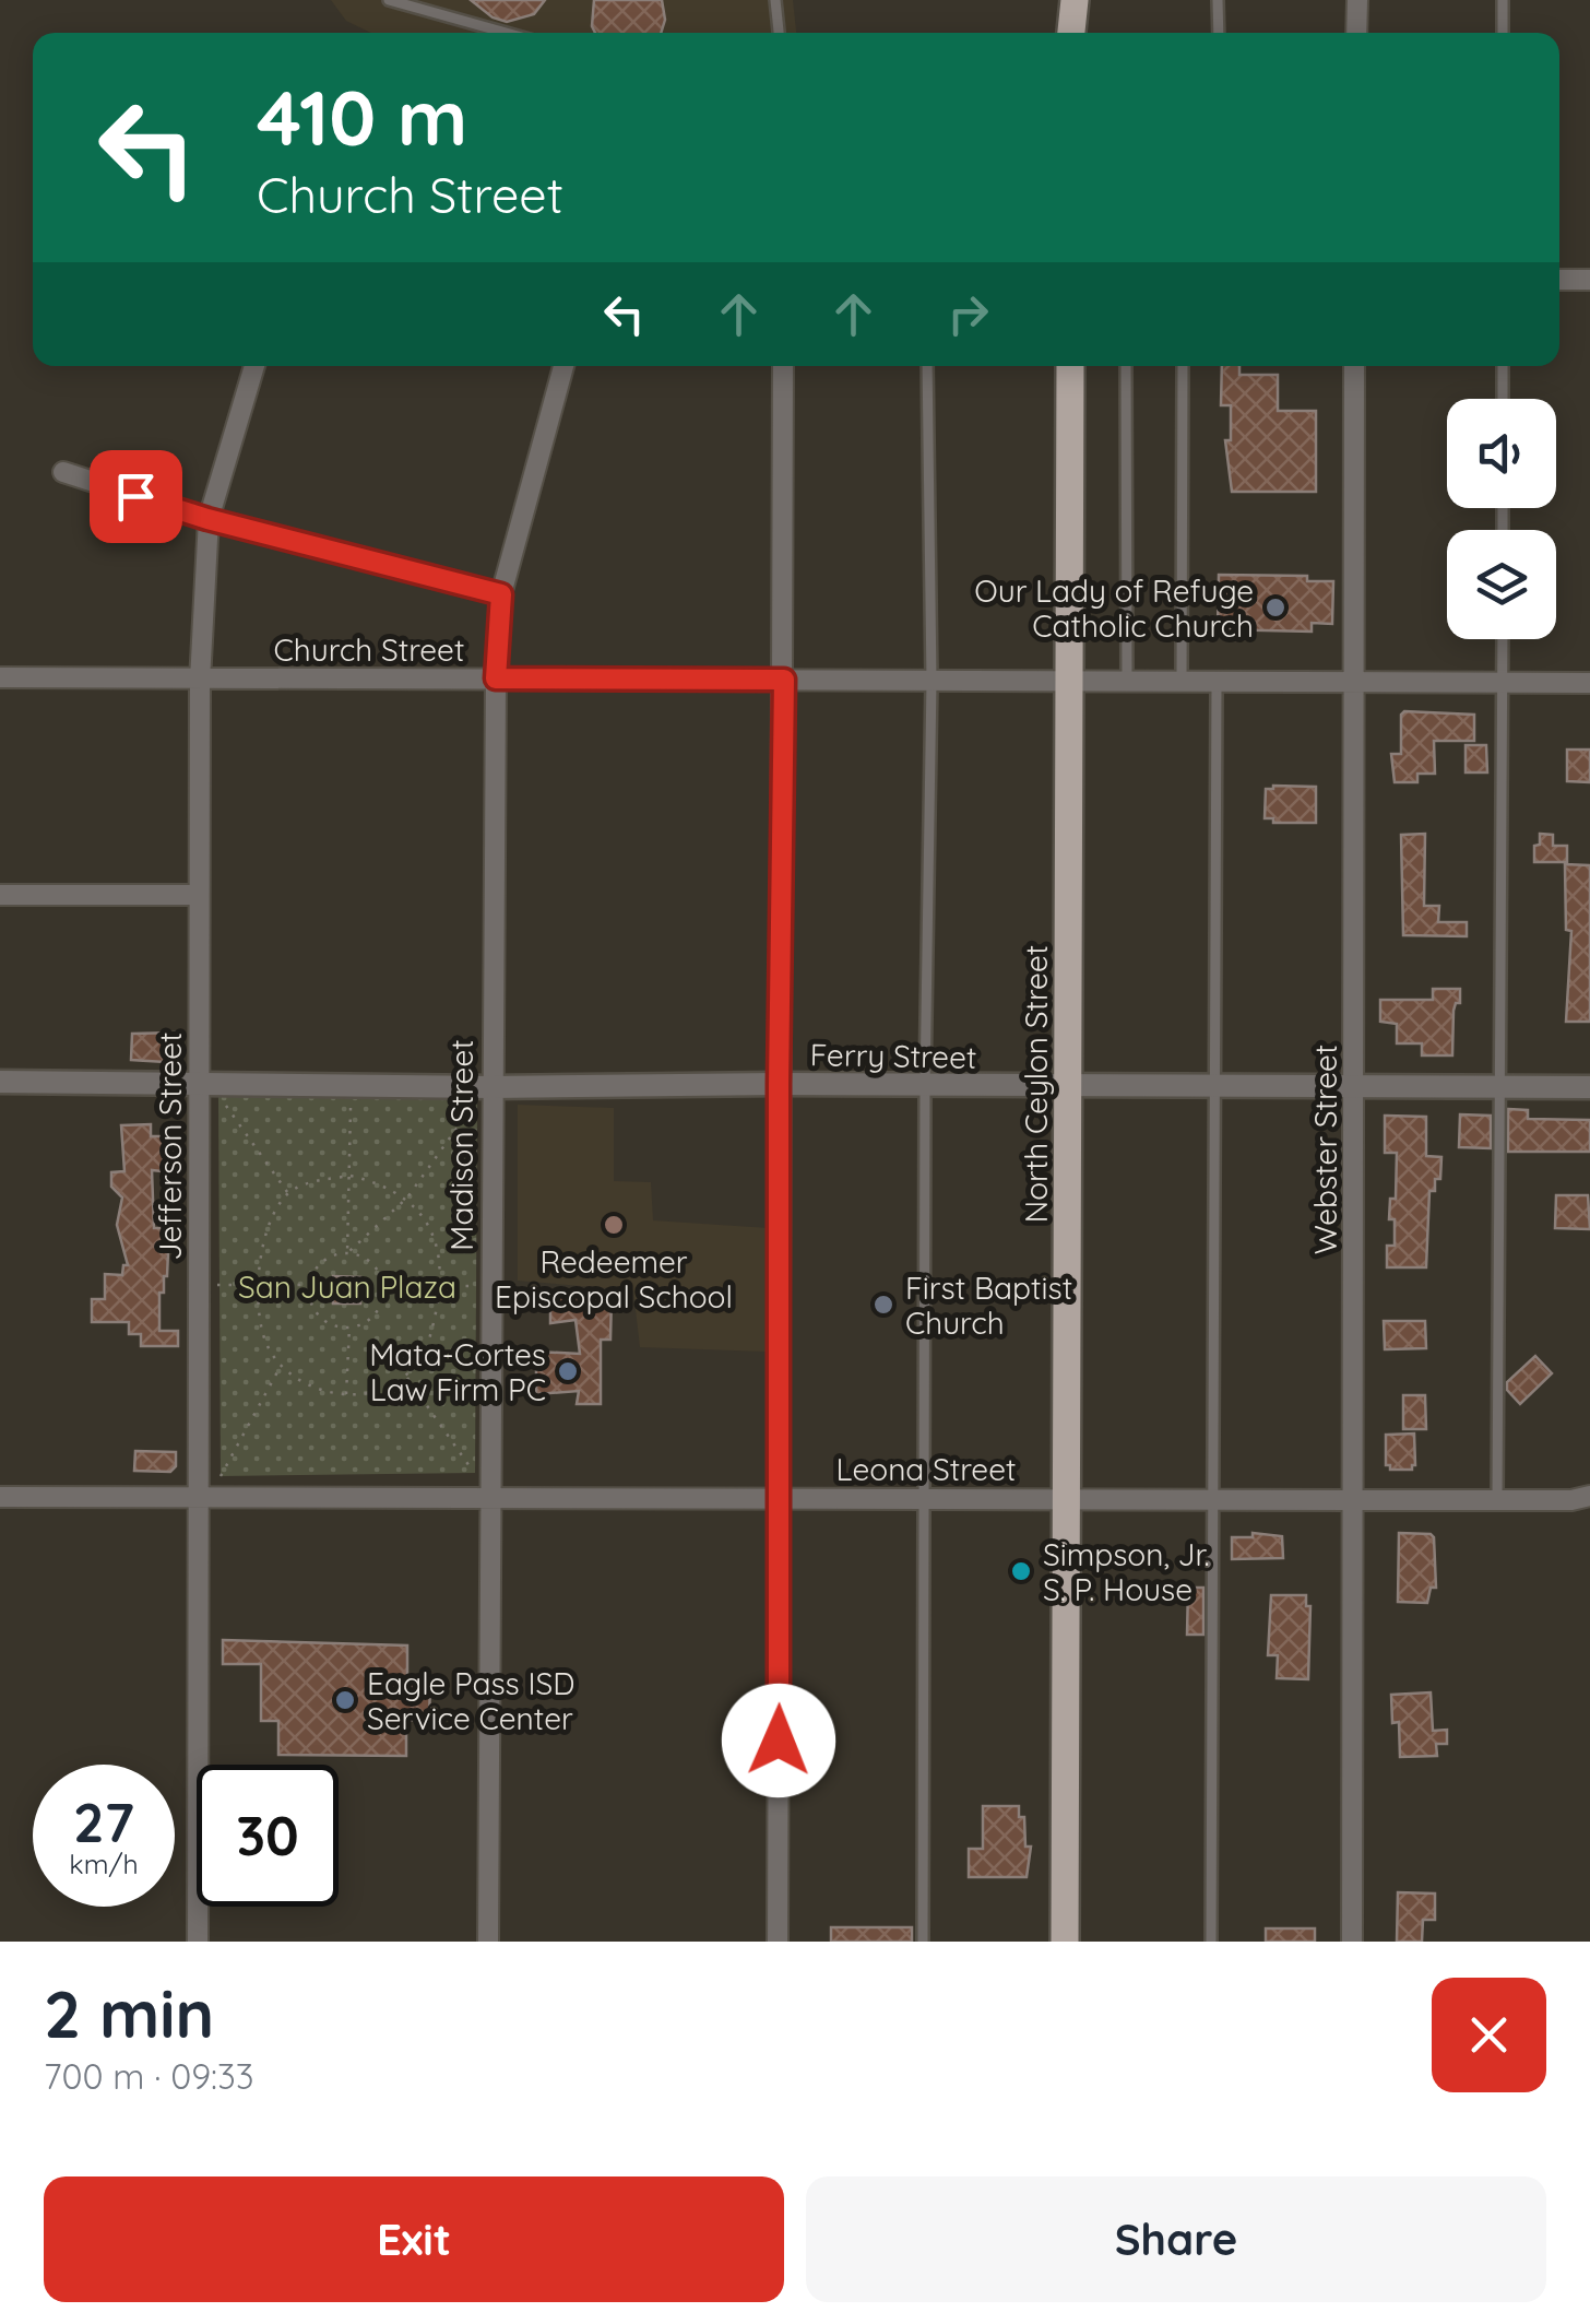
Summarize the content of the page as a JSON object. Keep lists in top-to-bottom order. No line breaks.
{"streets":{"main road":["North Ceylon Street"],"street":["Church Street","Ferry Street","Madison Street","Jefferson Street","Webster Street","Leona Street"]},"crossings":[["Church Street","North Ceylon Street"],["Church Street","Madison Street"],["Church Street","Jefferson Street"],["Church Street","Webster Street"],["Ferry Street","North Ceylon Street"],["Ferry Street","Madison Street"],["Ferry Street","Jefferson Street"],["Ferry Street","Webster Street"],["North Ceylon Street","Leona Street"],["Madison Street","Leona Street"],["Jefferson Street","Leona Street"],["Webster Street","Leona Street"]],"parks":["San Juan Plaza"],"places":["Our Lady of Refuge Catholic Church","Redeemer Episcopal School","First Baptist Church","Mata-Cortes Law Firm PC","Simpson, Jr. S. P. House","Eagle Pass ISD Service Center"],"page":{"turn":["410 m","Church Street"],"speed":"27 km/h","limit":"30","heading":["2 min","700 m · 09:33"],"buttons":["Exit","Share"]}}
